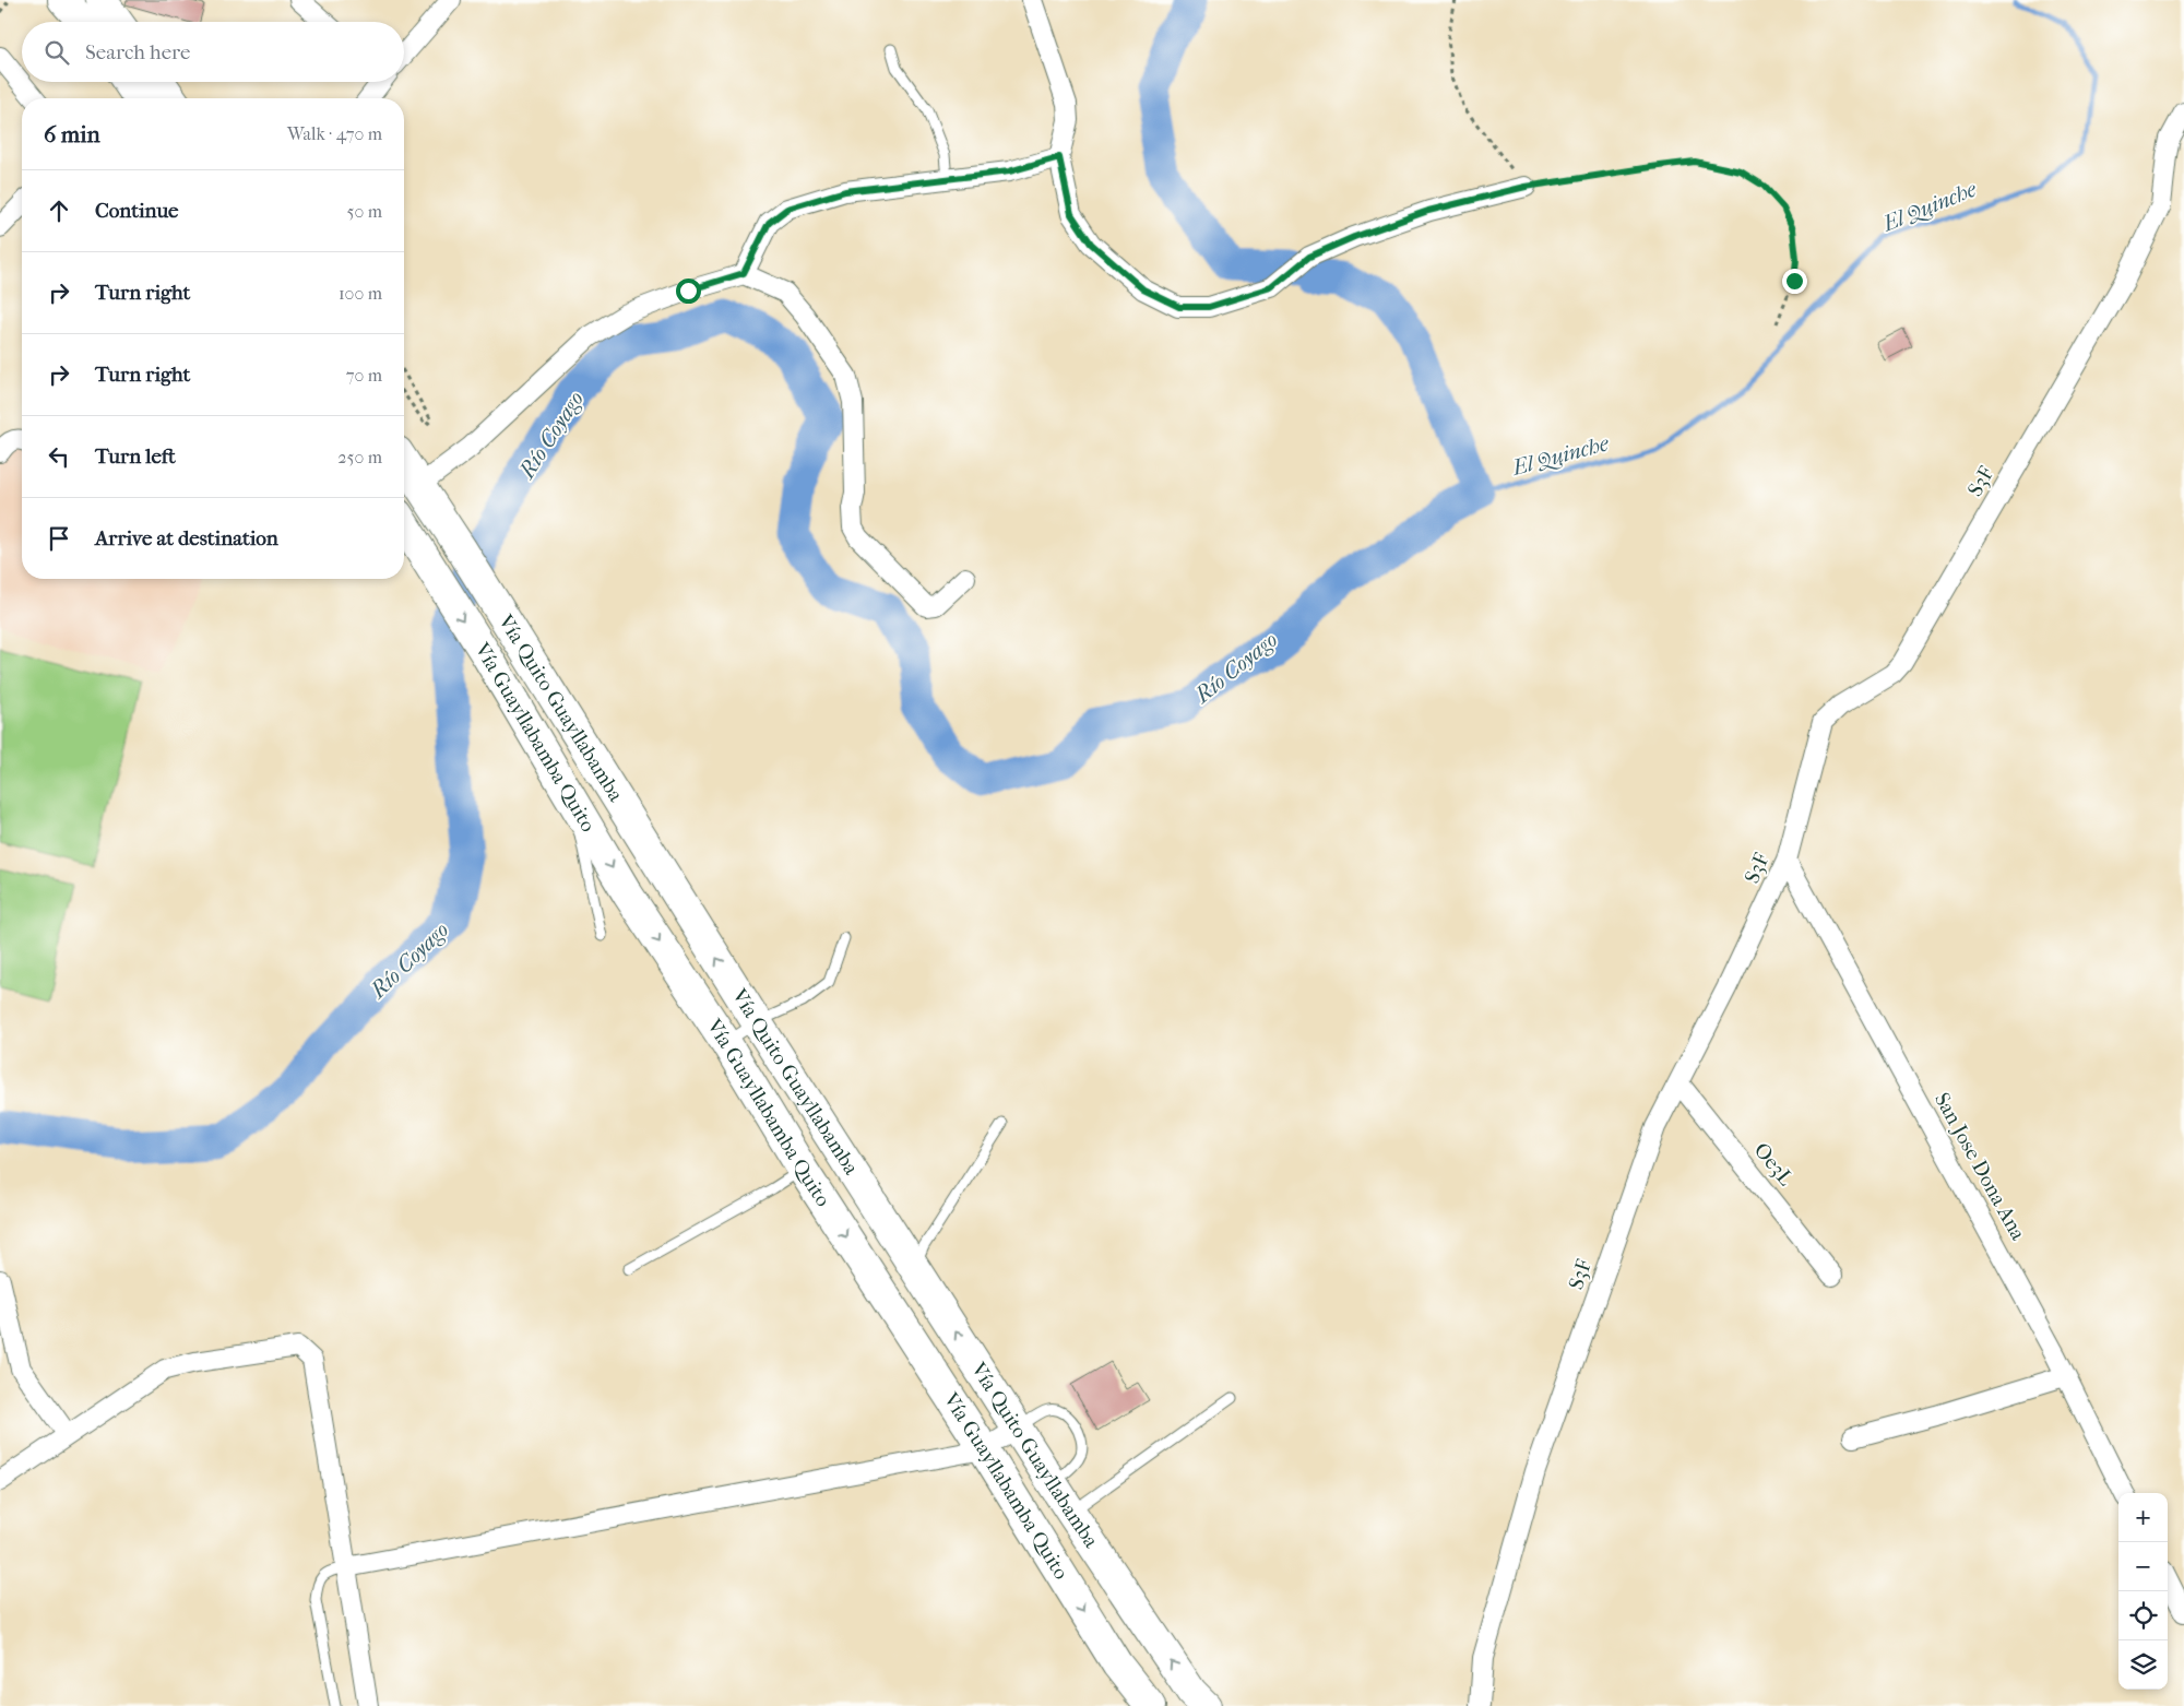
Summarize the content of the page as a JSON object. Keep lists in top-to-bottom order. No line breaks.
{"streets":{"highway":["Vía Quito Guayllabamba","Vía Guayllabamba Quito"],"street":["S3F","Oe3L","San Jose Dona Ana"]},"crossings":[["S3F","Oe3L"],["S3F","San Jose Dona Ana"]],"one_way":["Vía Quito Guayllabamba","Vía Guayllabamba Quito"],"water":["El Quinche","Río Coyago"],"page":{"search":"Search here","heading":["6 min","Walk · 470 m"],"list":[["Continue","50 m"],["Turn right","100 m"],["Turn right","70 m"],["Turn left","250 m"],"Arrive at destination"],"map_buttons":["+","−"]}}
